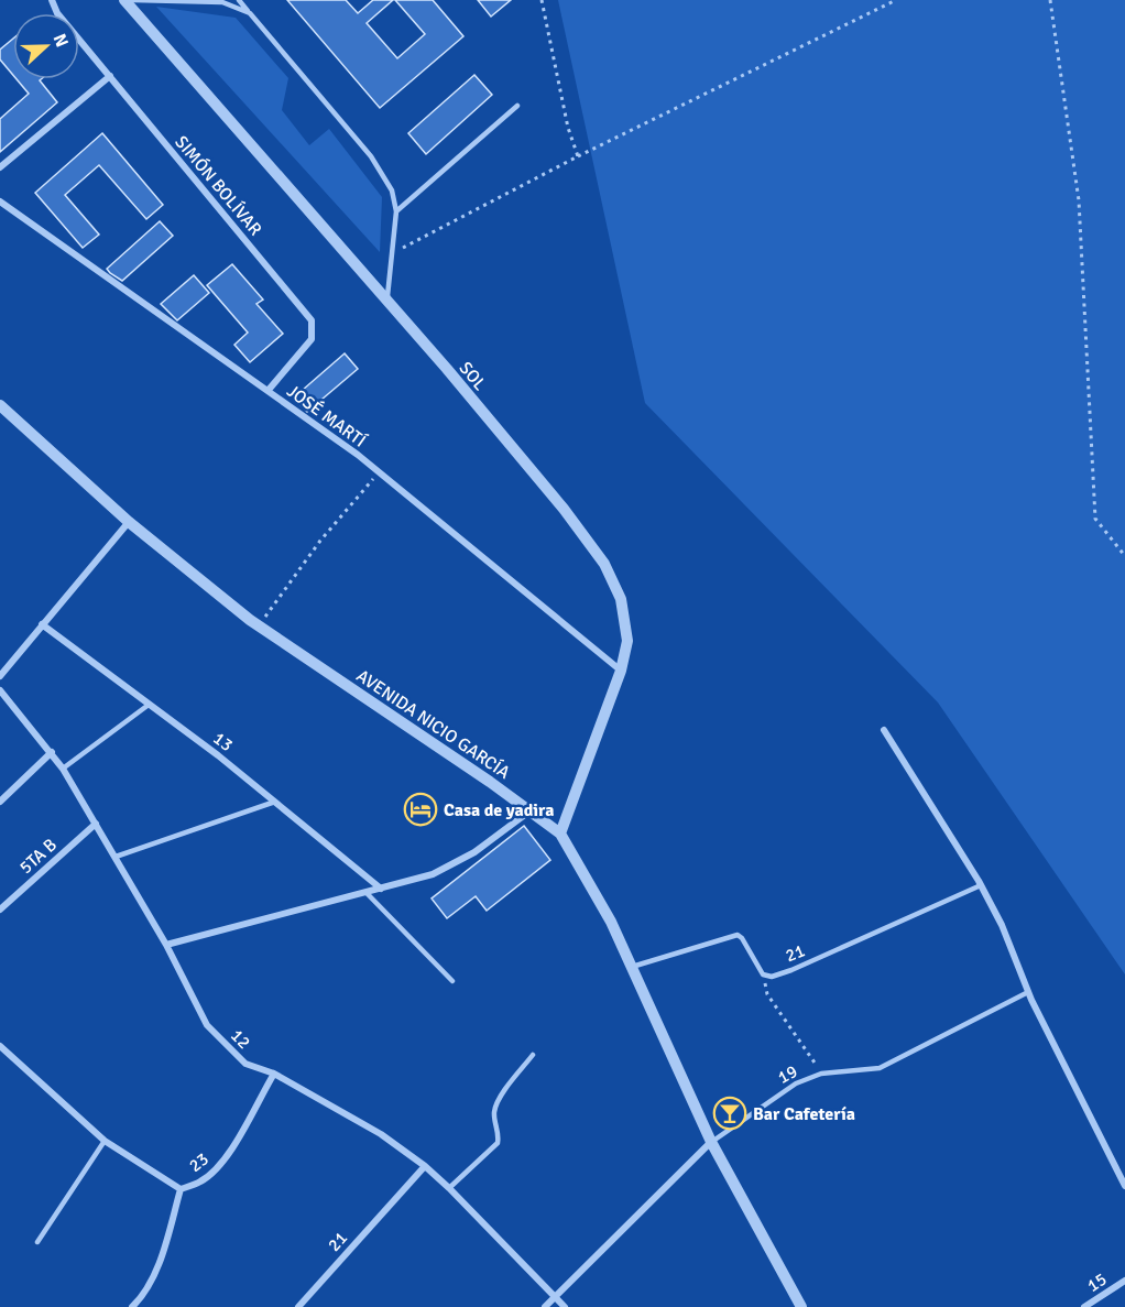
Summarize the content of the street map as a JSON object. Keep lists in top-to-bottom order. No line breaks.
{"streets":{"street":["SIMÓN BOLÍVAR","SOL","JOSÉ MARTÍ","AVENIDA NICIO GARCÍA","13","5TA B","21","12","19","23","15"]},"crossings":[["SIMÓN BOLÍVAR","JOSÉ MARTÍ"],["SOL","JOSÉ MARTÍ"],["SOL","AVENIDA NICIO GARCÍA"],["AVENIDA NICIO GARCÍA","19"],["5TA B","12"],["21","12"],["12","19"],["12","23"]],"places":{"hotel":["Casa de yadira"],"bar":["Bar Cafetería"]},"north":"right"}
